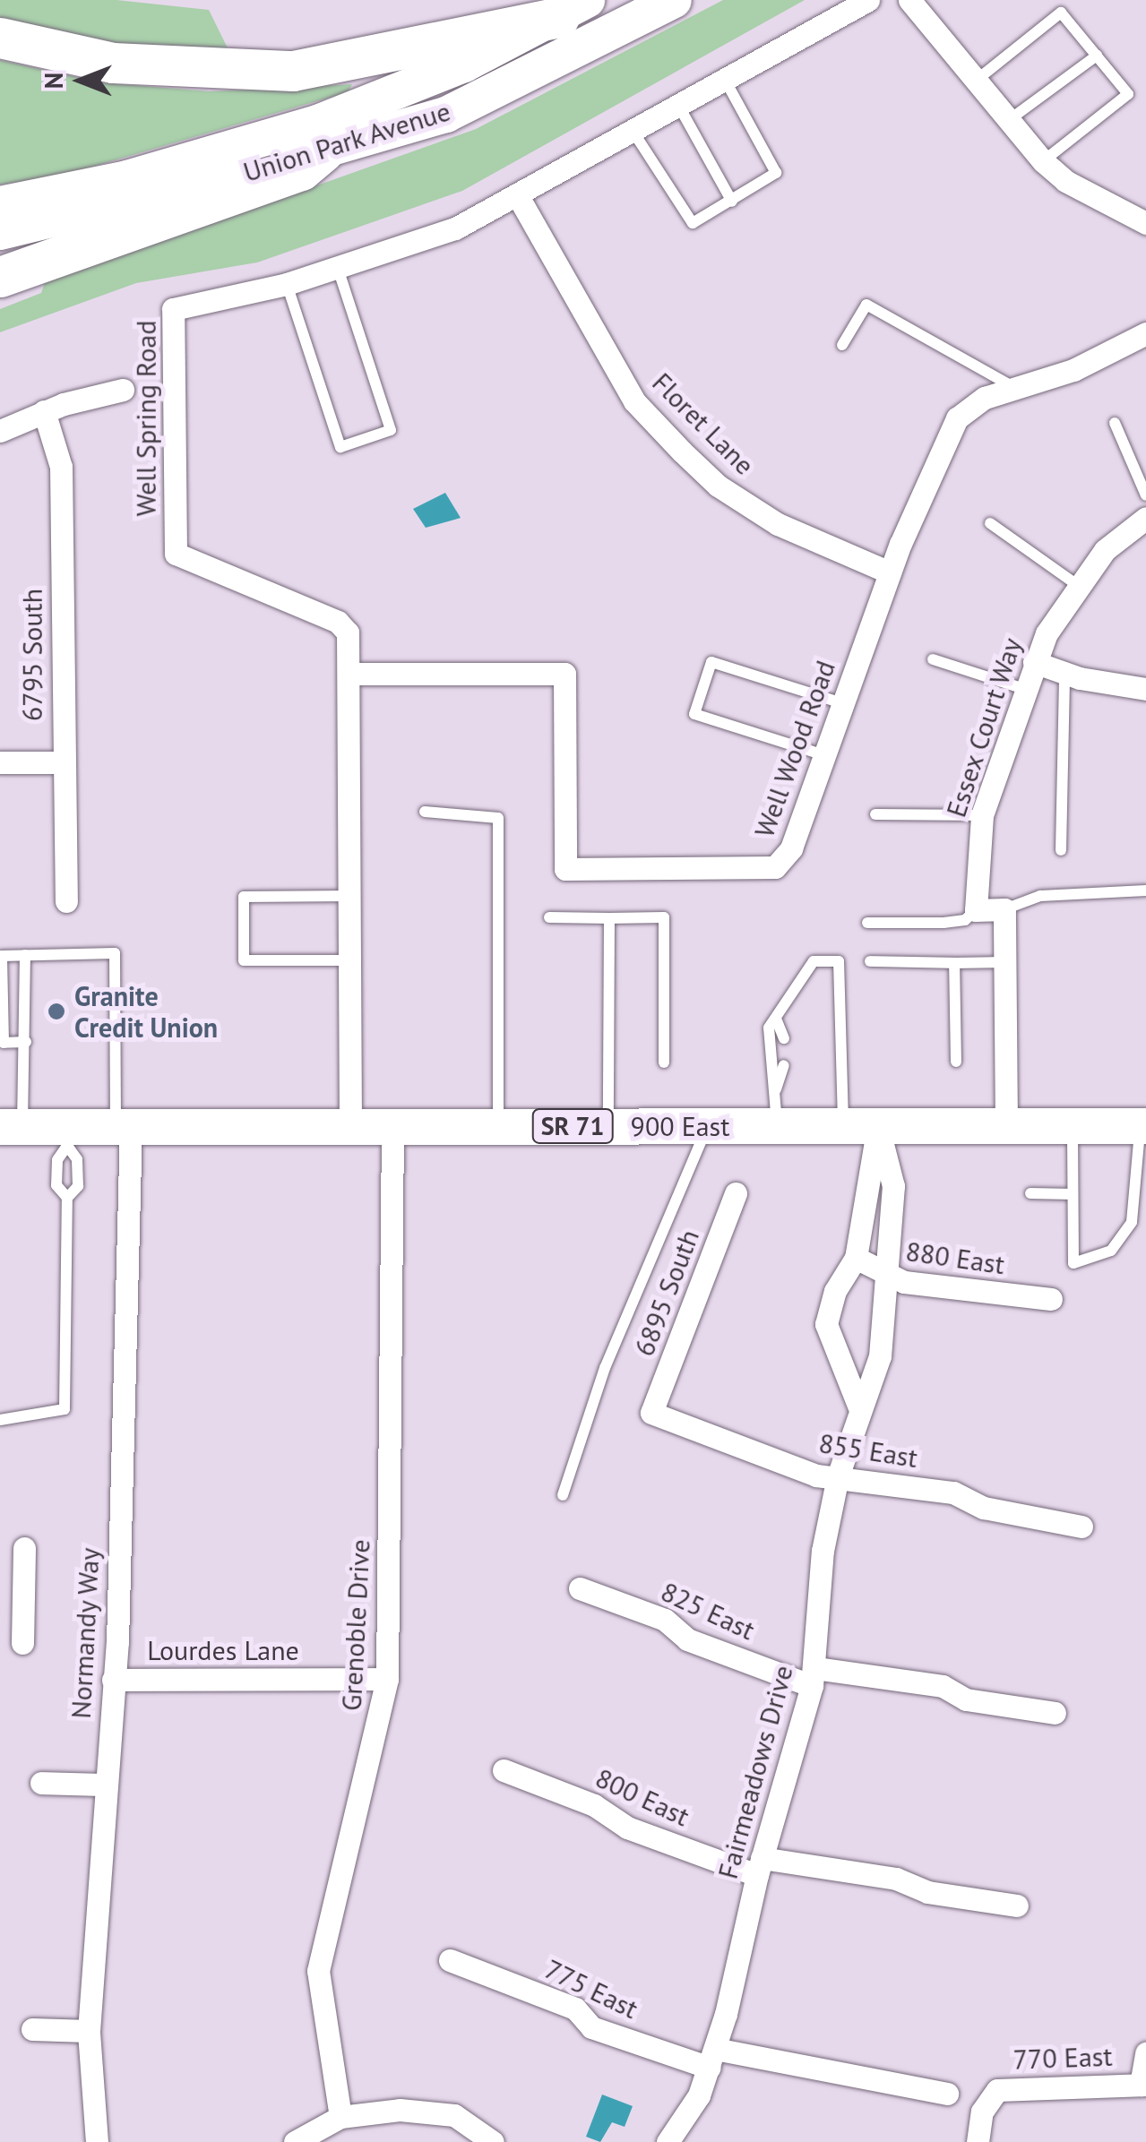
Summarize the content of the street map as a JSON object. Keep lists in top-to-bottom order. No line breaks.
{"streets":{"main road":["Union Park Avenue","SR 71","900 East"],"street":["Well Spring Road","Floret Lane","6795 South","Essex Court Way","Well Wood Road","880 East","6895 South","855 East","825 East","Grenoble Drive","Normandy Way","Lourdes Lane","Fairmeadows Drive","800 East","775 East","770 East"]},"crossings":[["Well Spring Road","Floret Lane"],["Well Spring Road","Well Wood Road"],["Well Spring Road","900 East"],["Floret Lane","Well Wood Road"],["900 East","Grenoble Drive"],["900 East","Normandy Way"],["900 East","Fairmeadows Drive"],["880 East","Fairmeadows Drive"],["6895 South","855 East"],["855 East","Fairmeadows Drive"],["825 East","Fairmeadows Drive"],["Grenoble Drive","Lourdes Lane"],["Normandy Way","Lourdes Lane"],["Fairmeadows Drive","800 East"],["Fairmeadows Drive","775 East"]],"places":["Granite Credit Union"],"north":"left"}
